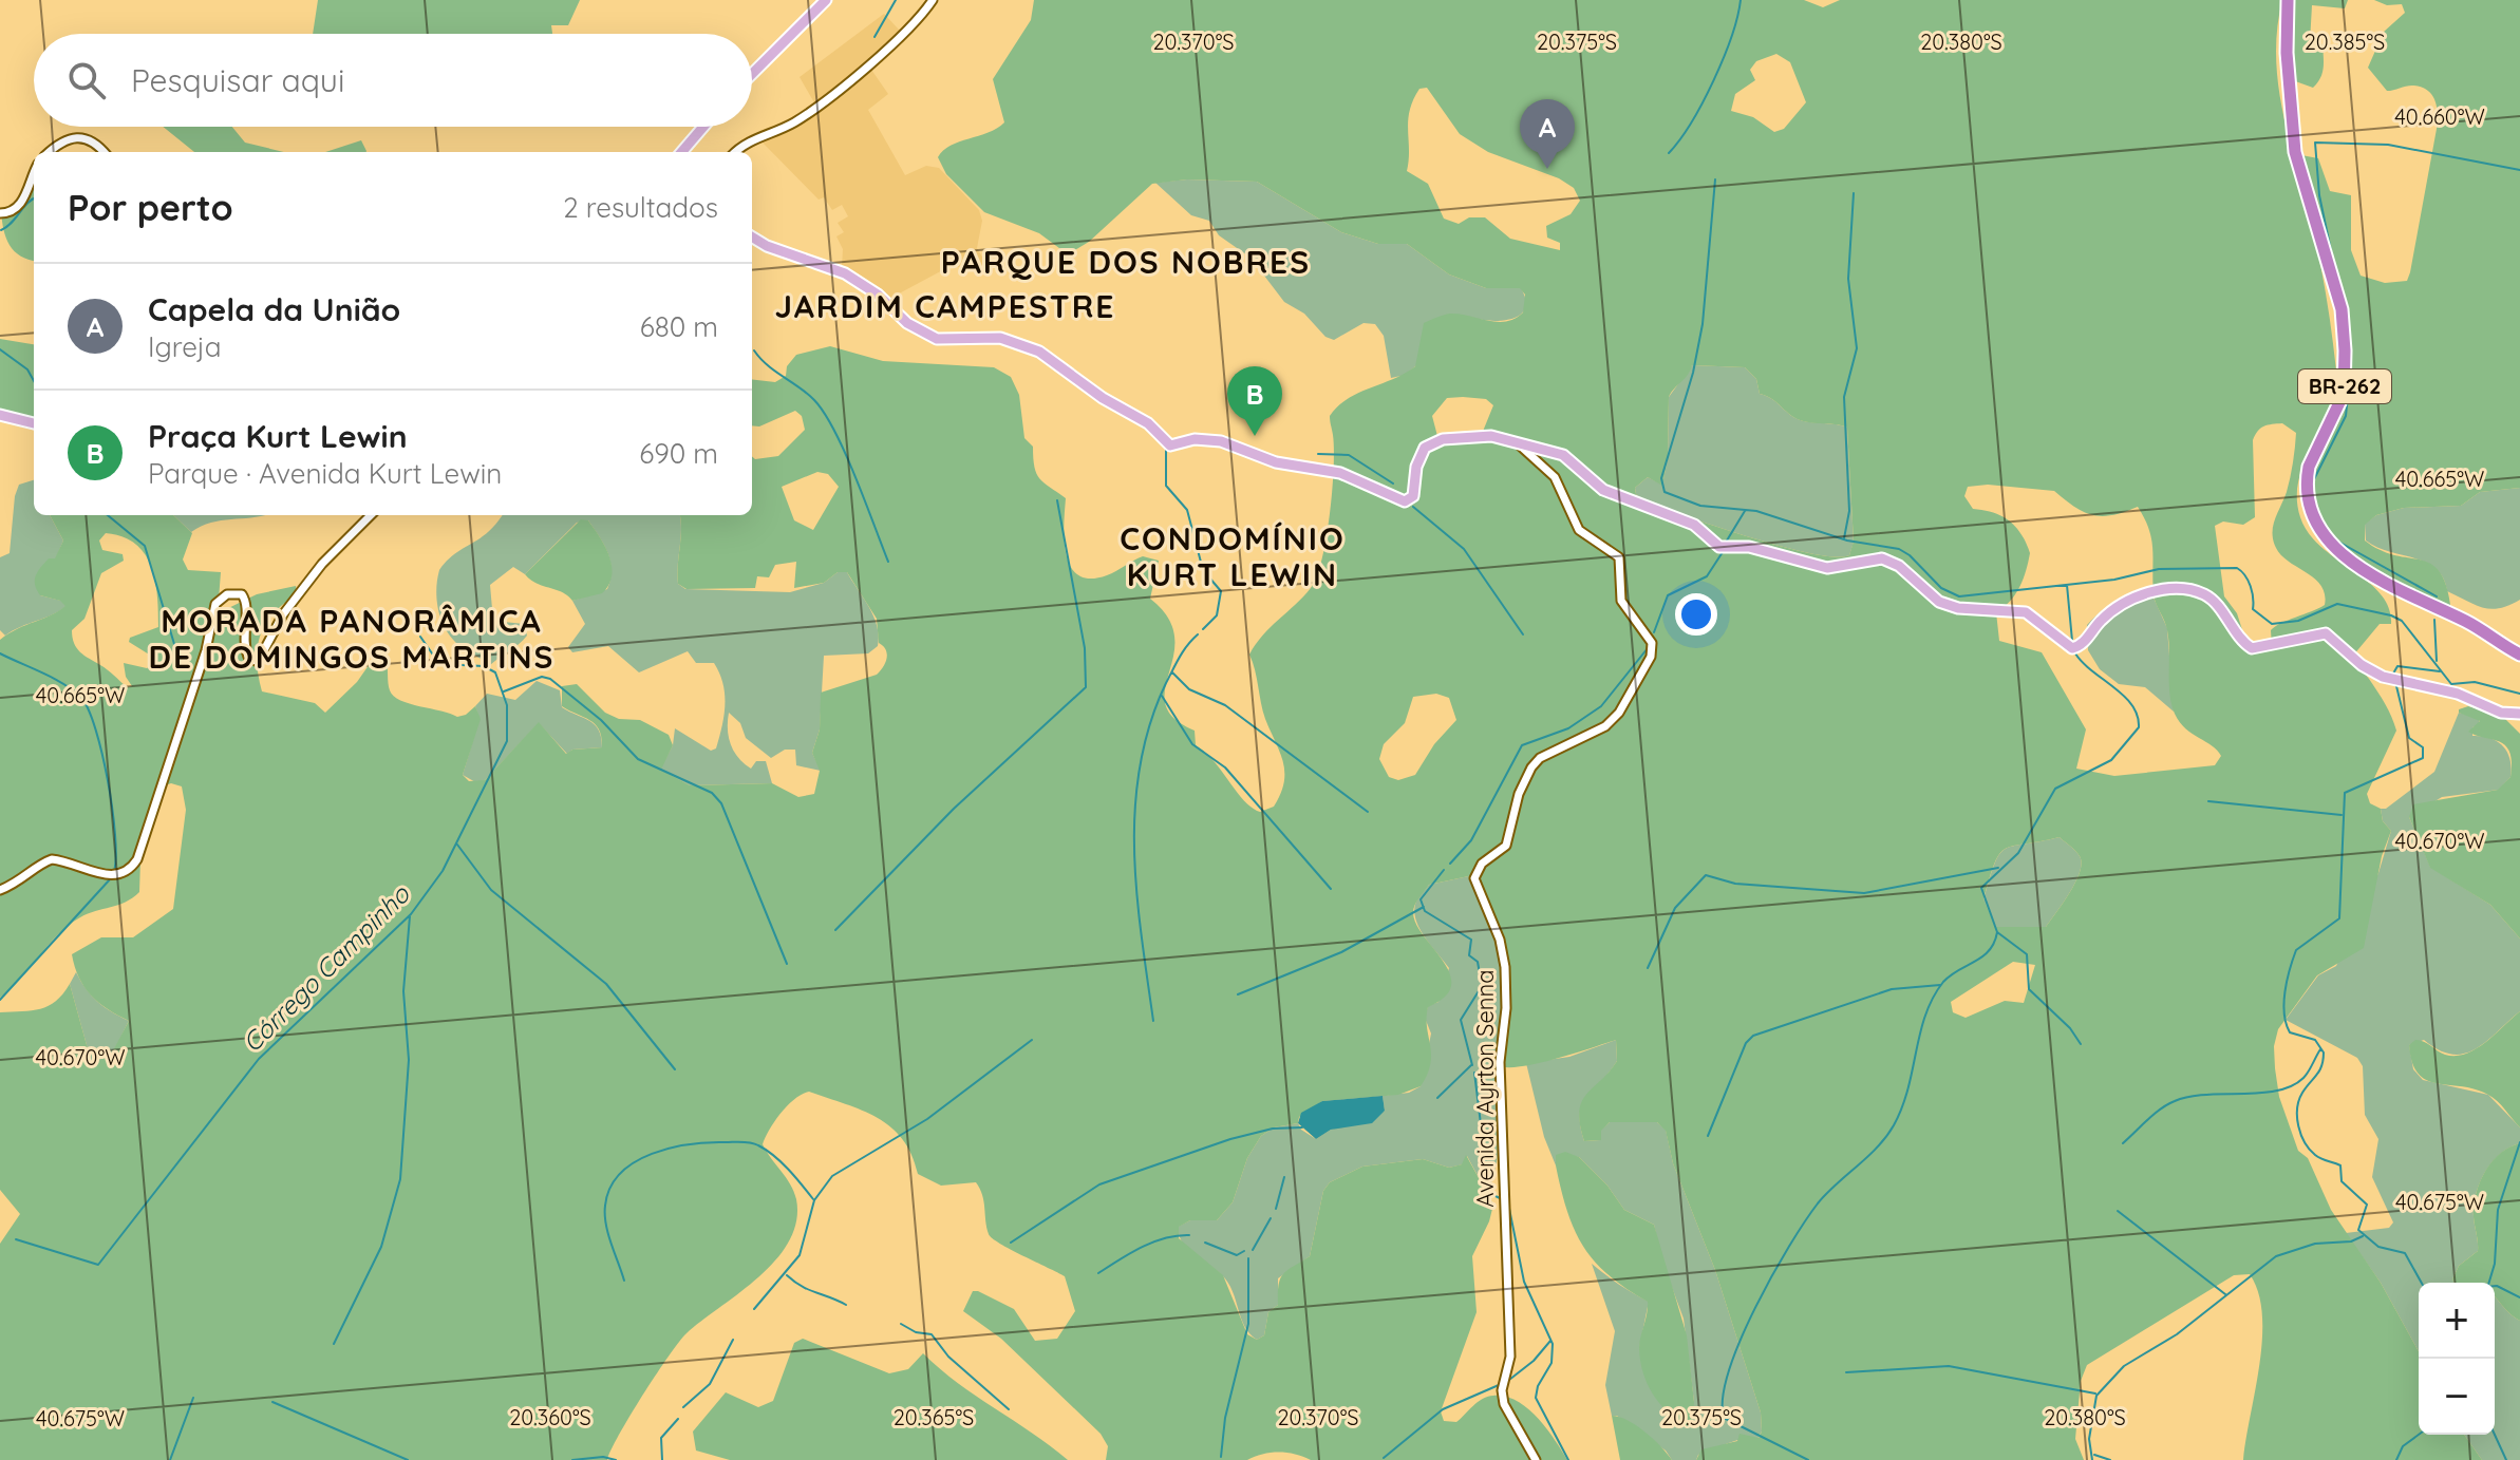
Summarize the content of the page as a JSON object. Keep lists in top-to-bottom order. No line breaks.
{"streets":{"highway":["BR-262"],"street":["Avenida Ayrton Senna"]},"districts":["PARQUE DOS NOBRES","JARDIM CAMPESTRE","CONDOMÍNIO KURT LEWIN","MORADA PANORÂMICA DE DOMINGOS MARTINS"],"water":["Córrego Campinho"],"page":{"search":"Pesquisar aqui","pins":["A","B"],"heading":["Por perto","2 resultados"],"list":[{"mark":"A","name":"Capela da União","note":"Igreja","value":"680 m"},{"mark":"B","name":"Praça Kurt Lewin","note":"Parque · Avenida Kurt Lewin","value":"690 m"}],"map_buttons":["+","−"]},"coordinates":["20.370°S","20.375°S","20.380°S","20.385°S","40.660°W","40.665°W","40.670°W","40.675°W","20.360°S","20.365°S"]}
